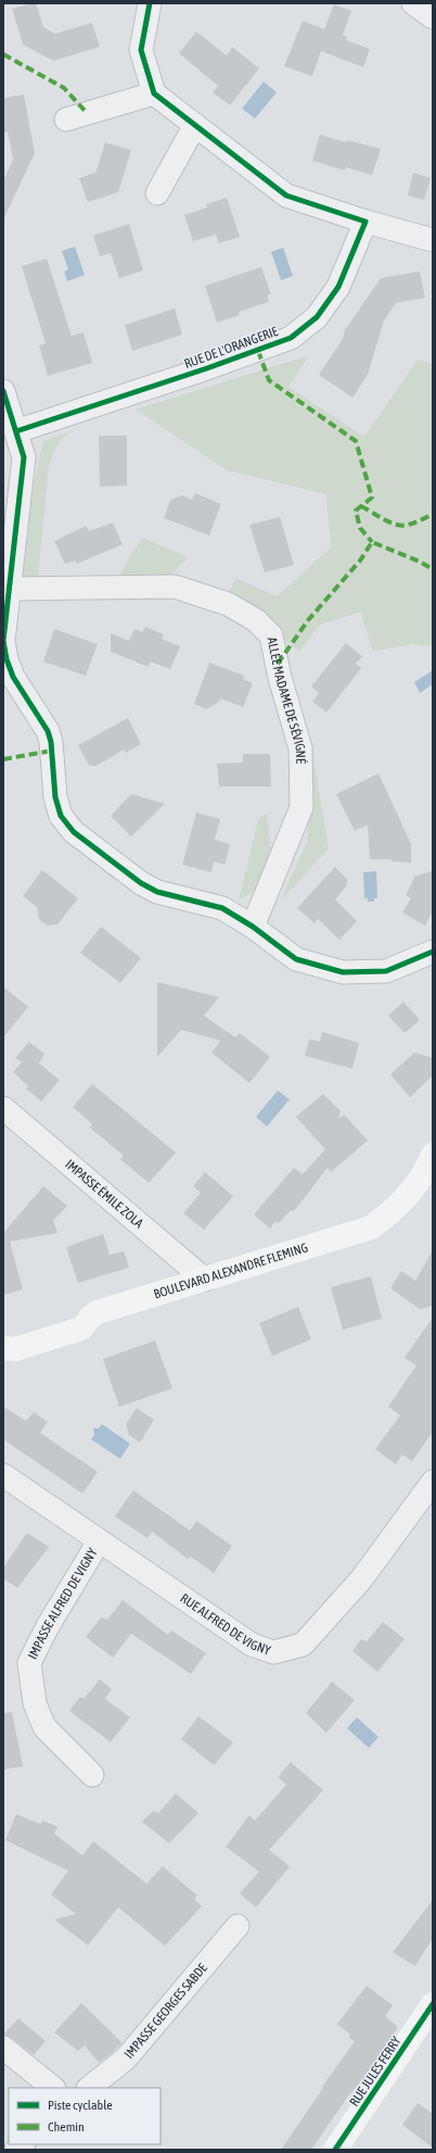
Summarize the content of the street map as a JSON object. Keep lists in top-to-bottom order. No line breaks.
{"streets":{"street":["RUE DE L'ORANGERIE","ALLÉE MADAME DE SÉVIGNÉ","IMPASSE ÉMILE ZOLA","BOULEVARD ALEXANDRE FLEMING","IMPASSE ALFRED DE VIGNY","RUE ALFRED DE VIGNY","IMPASSE GEORGES SABDE","RUE JULES FERRY"]},"crossings":[["IMPASSE ÉMILE ZOLA","BOULEVARD ALEXANDRE FLEMING"],["IMPASSE ALFRED DE VIGNY","RUE ALFRED DE VIGNY"]],"legend":["Piste cyclable","Chemin"]}
